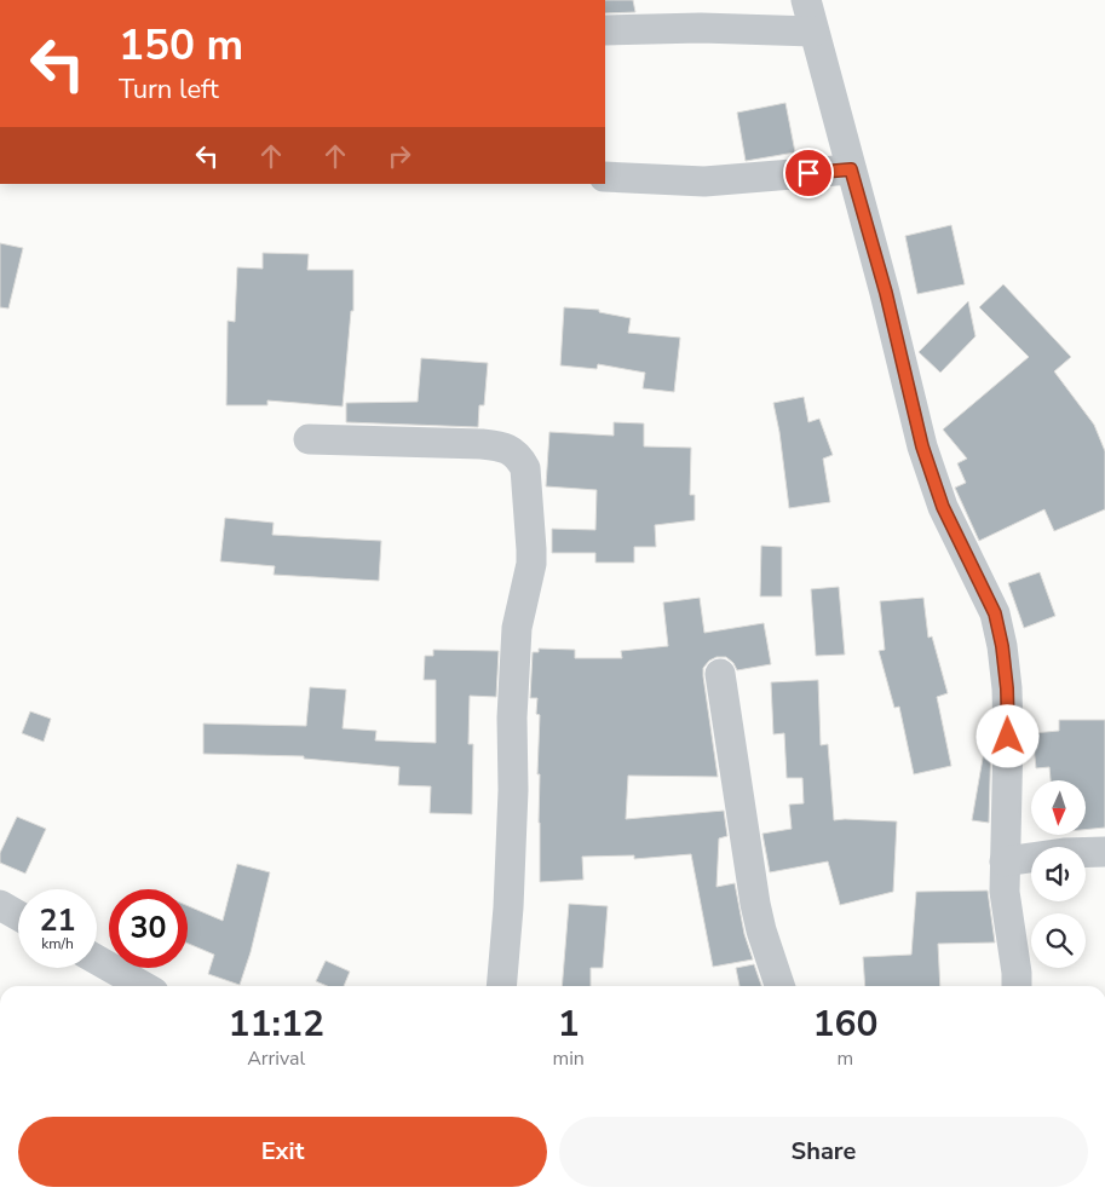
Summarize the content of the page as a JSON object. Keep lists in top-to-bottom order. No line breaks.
{"north":"bottom","page":{"turn":["150 m","Turn left"],"speed":"21 km/h","limit":"30","eta":["11:12","Arrival","1","min","160","m"],"buttons":["Exit","Share"]}}
